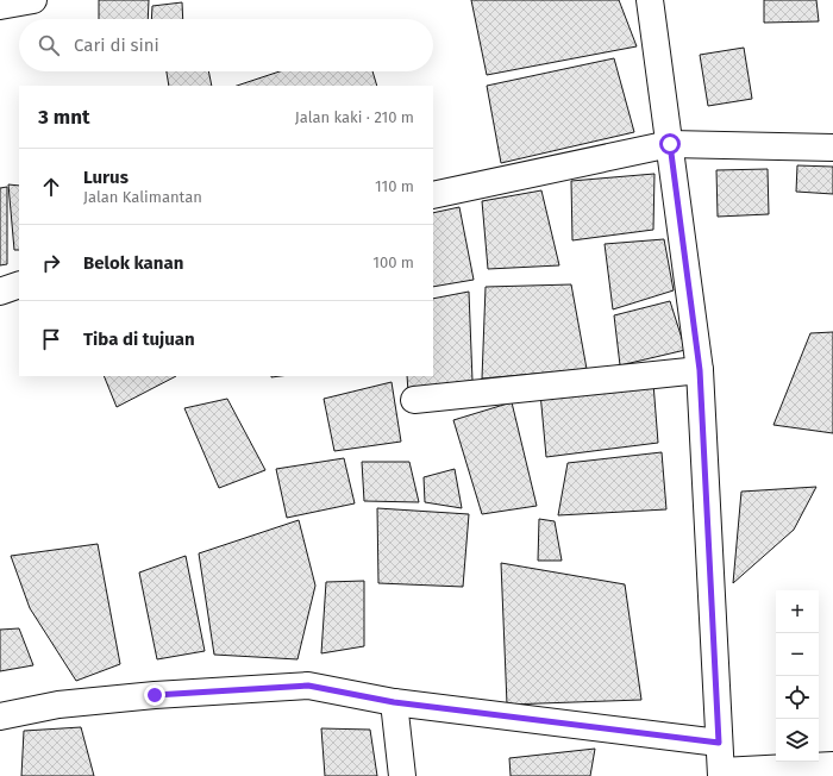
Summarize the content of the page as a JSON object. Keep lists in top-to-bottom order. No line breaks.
{"page":{"search":"Cari di sini","heading":["3 mnt","Jalan kaki · 210 m"],"list":[["Lurus","Jalan Kalimantan","110 m"],["Belok kanan","100 m"],"Tiba di tujuan"],"map_buttons":["+","−"]}}
